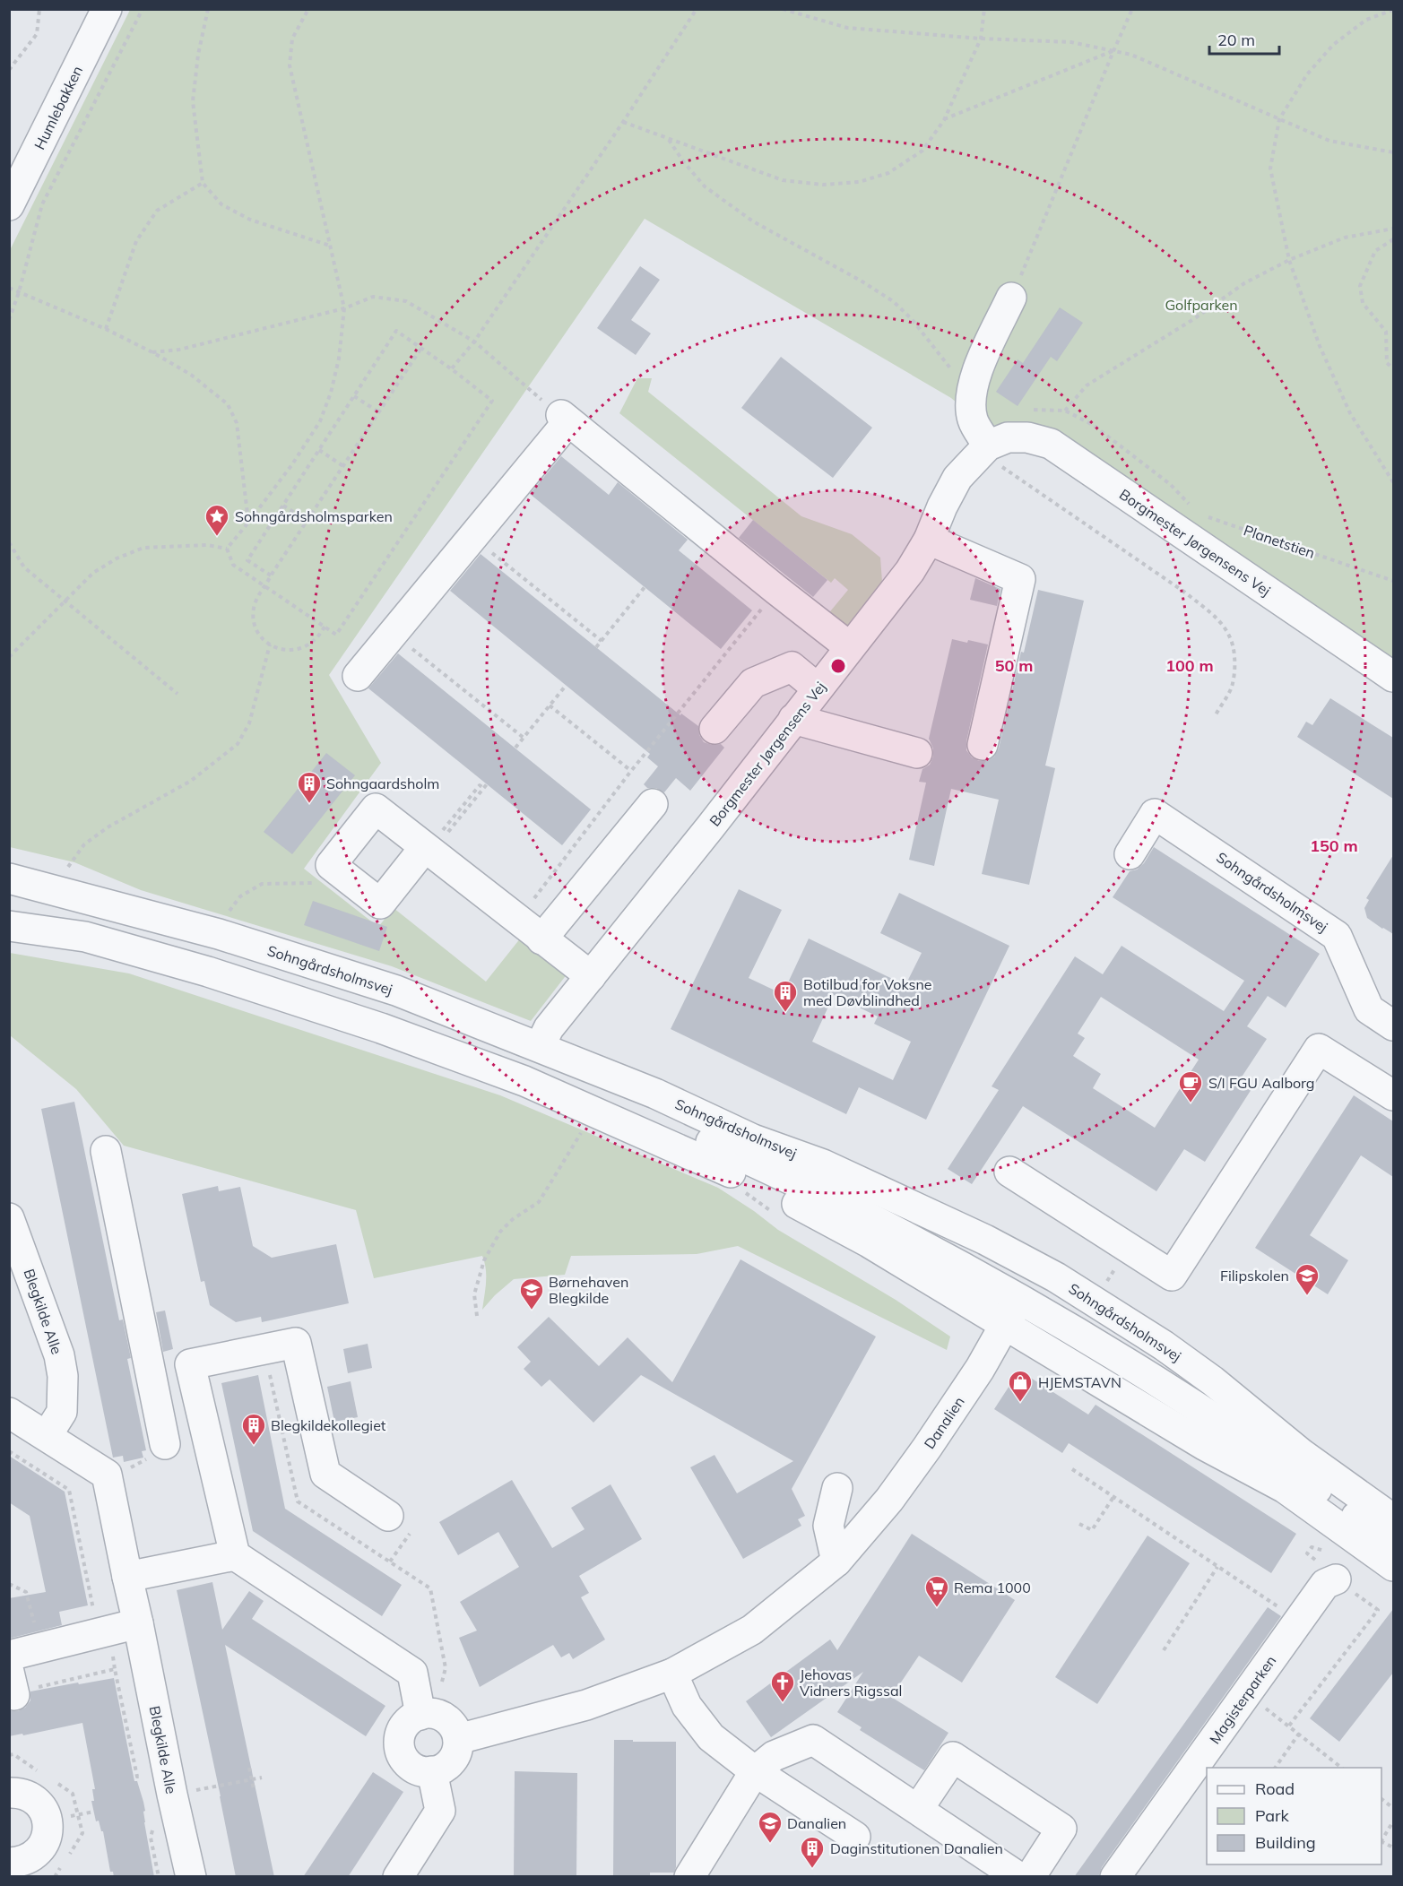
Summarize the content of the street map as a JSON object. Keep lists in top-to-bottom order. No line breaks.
{"streets":{"street":["Humlebakken","Borgmester Jørgensens Vej","Sohngårdsholmsvej","Blegkilde Alle","Danalien","Magisterparken"],"path":["Planetstien"]},"crossings":[["Borgmester Jørgensens Vej","Sohngårdsholmsvej"],["Sohngårdsholmsvej","Danalien"]],"parks":["Golfparken"],"places":{"place":["Sohngårdsholmsparken"],"building":["Sohngaardsholm","Botilbud for Voksne med Døvblindhed","Blegkildekollegiet","Daginstitutionen Danalien"],"cafe":["S/I FGU Aalborg"],"school or university":["Filipskolen","Børnehaven Blegkilde","Danalien"],"shop":["HJEMSTAVN"],"supermarket":["Rema 1000"],"church":["Jehovas Vidners Rigssal"]},"legend":["Road","Park","Building"],"scale_bar":"20 m","rings":["50 m","100 m","150 m"]}
